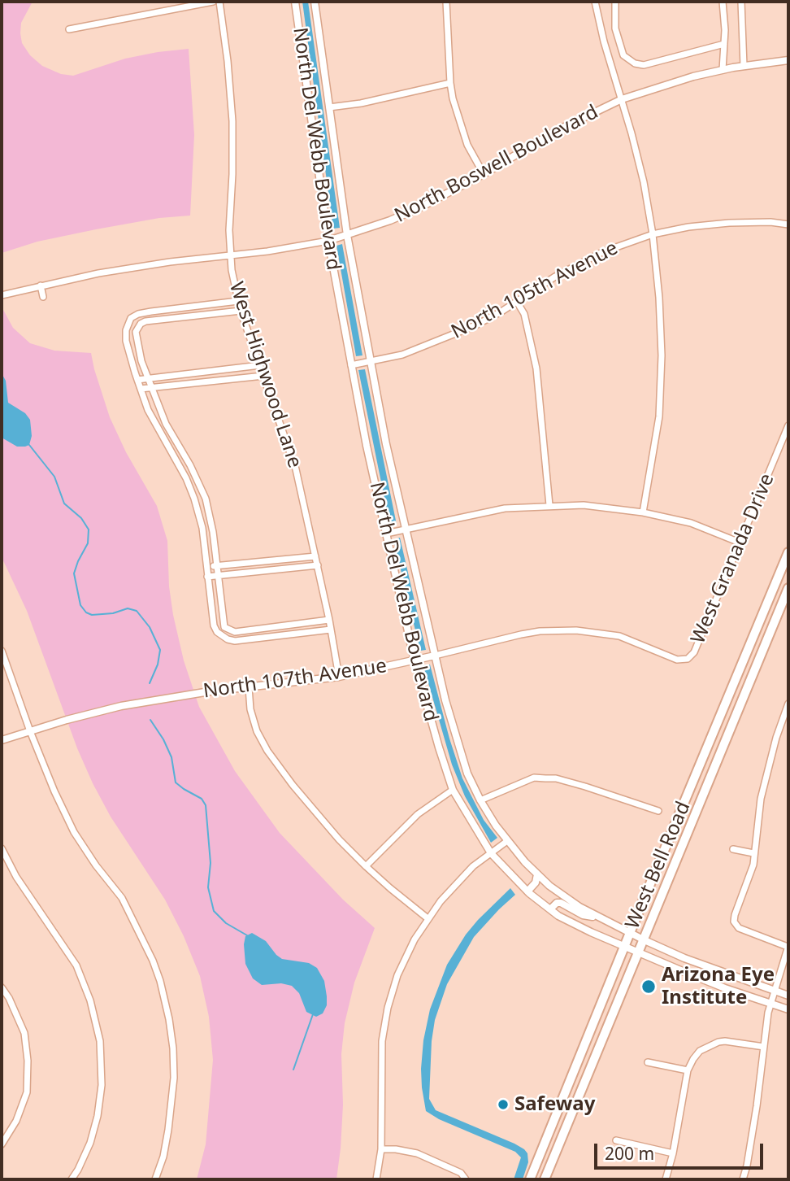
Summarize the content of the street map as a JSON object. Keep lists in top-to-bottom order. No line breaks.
{"streets":{"main road":["West Bell Road"],"street":["North Del Webb Boulevard","North Boswell Boulevard","North 105th Avenue","West Highwood Lane","West Granada Drive","North 107th Avenue"]},"crossings":[["North Del Webb Boulevard","North Boswell Boulevard"],["North Del Webb Boulevard","North 105th Avenue"],["North Del Webb Boulevard","North 107th Avenue"],["North Del Webb Boulevard","West Bell Road"],["North Boswell Boulevard","West Highwood Lane"],["West Highwood Lane","North 107th Avenue"],["West Granada Drive","North 107th Avenue"]],"places":["Arizona Eye Institute","Safeway"],"scale_bar":"200 m"}
